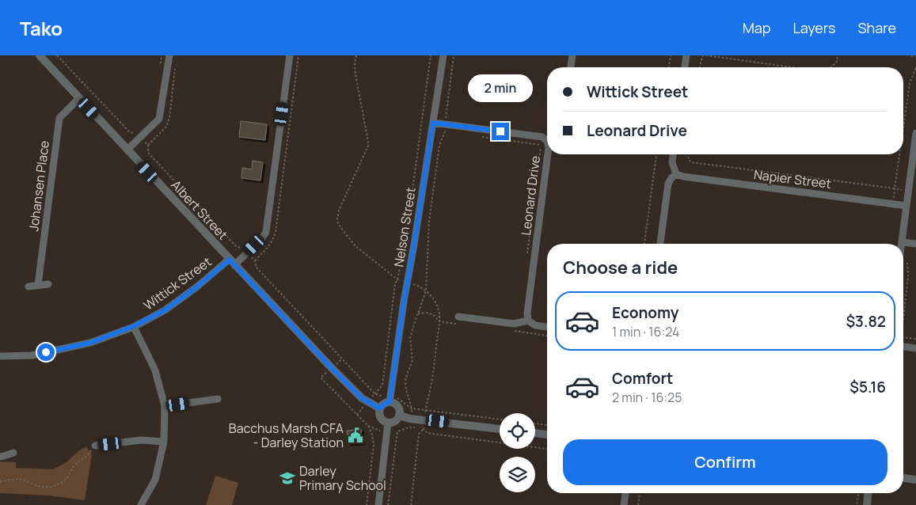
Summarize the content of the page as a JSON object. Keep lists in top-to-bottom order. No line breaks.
{"streets":{"street":["Napier Street","Johansen Place","Leonard Drive","Albert Street","Nelson Street","Wittick Street"]},"crossings":[["Johansen Place","Albert Street"],["Leonard Drive","Nelson Street"],["Albert Street","Nelson Street"],["Albert Street","Wittick Street"]],"places":{"public building":["Bacchus Marsh CFA - Darley Station"],"school or university":["Darley Primary School"]},"page":{"header":"Tako","nav":["Map","Layers","Share"],"banner":["Wittick Street","Leonard Drive"],"bubble":"2 min","heading":"Choose a ride","list":[{"name":"Economy","note":"1 min · 16:24","value":"$3.82"},{"name":"Comfort","note":"2 min · 16:25","value":"$5.16"}],"buttons":"Confirm"}}
